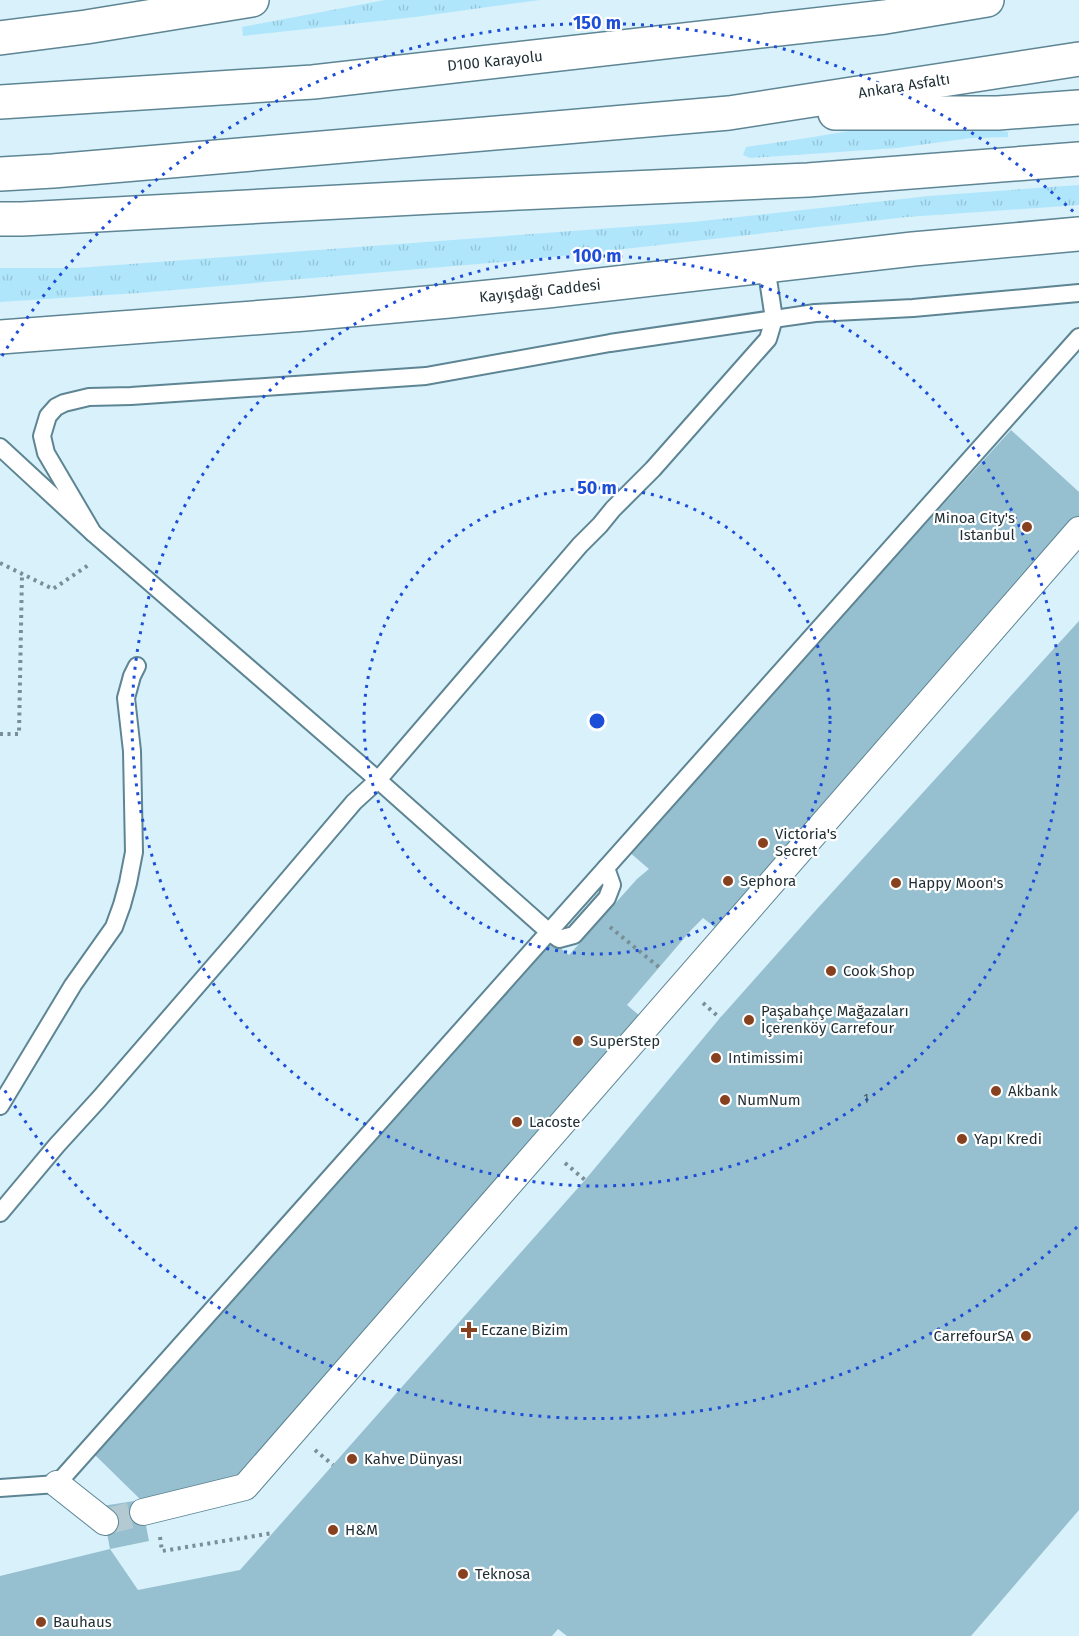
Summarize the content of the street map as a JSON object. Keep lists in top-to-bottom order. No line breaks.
{"streets":{"main road":["D100 Karayolu","Ankara Asfaltı","Kayışdağı Caddesi"]},"places":{"other":["Minoa City's Istanbul","Victoria's Secret","Sephora","Happy Moon's","Cook Shop","Paşabahçe Mağazaları İçerenköy Carrefour","SuperStep","Intimissimi","Akbank","NumNum","Lacoste","Yapı Kredi","CarrefourSA","Kahve Dünyası","H&M","Teknosa","Bauhaus"],"health":["Eczane Bizim"]},"house_numbers":["1"],"rings":["150 m","100 m","50 m"]}
